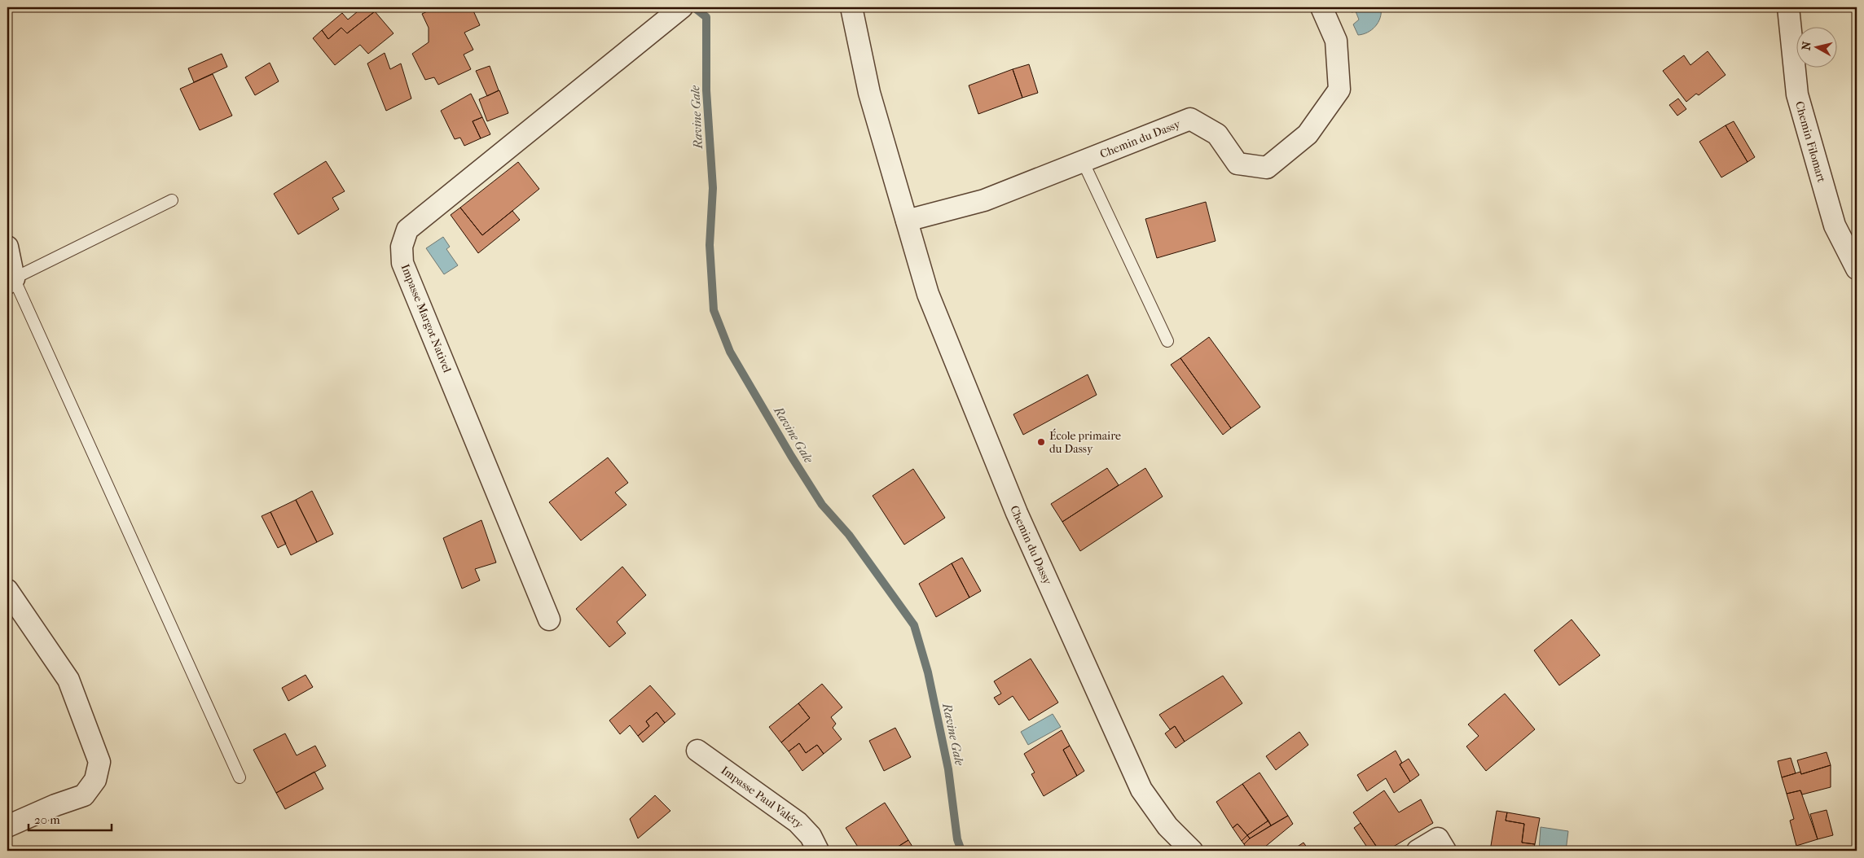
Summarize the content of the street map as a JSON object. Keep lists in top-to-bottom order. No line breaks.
{"streets":{"street":["Chemin du Dassy","Chemin Filomart","Impasse Margot Nativel","Impasse Paul Valéry"]},"water":["Ravine Gale"],"places":["École primaire du Dassy"],"scale_bar":"20 m","north":"left"}
